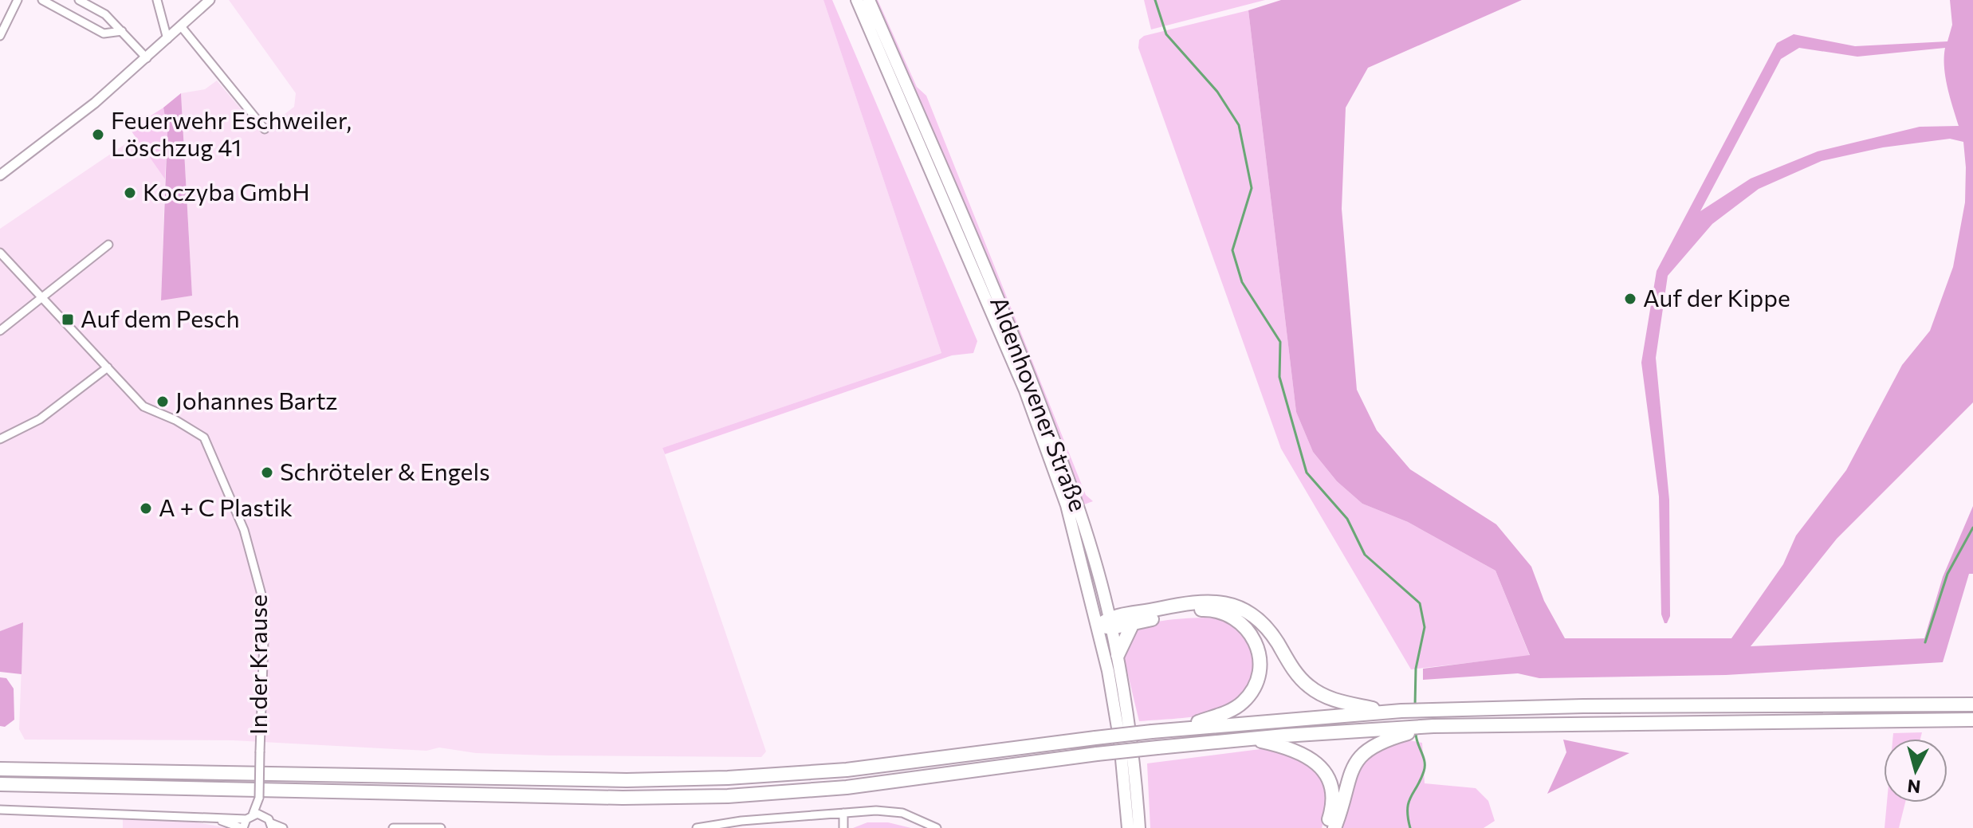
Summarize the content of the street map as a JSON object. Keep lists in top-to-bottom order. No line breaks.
{"streets":{"main road":["Aldenhovener Straße"],"street":["In der Krause"]},"places":{"other":["Feuerwehr Eschweiler, Löschzug 41","Koczyba GmbH","Auf der Kippe","Johannes Bartz","Schröteler & Engels","A + C Plastik"],"transit":["Auf dem Pesch"]},"north":"bottom"}
